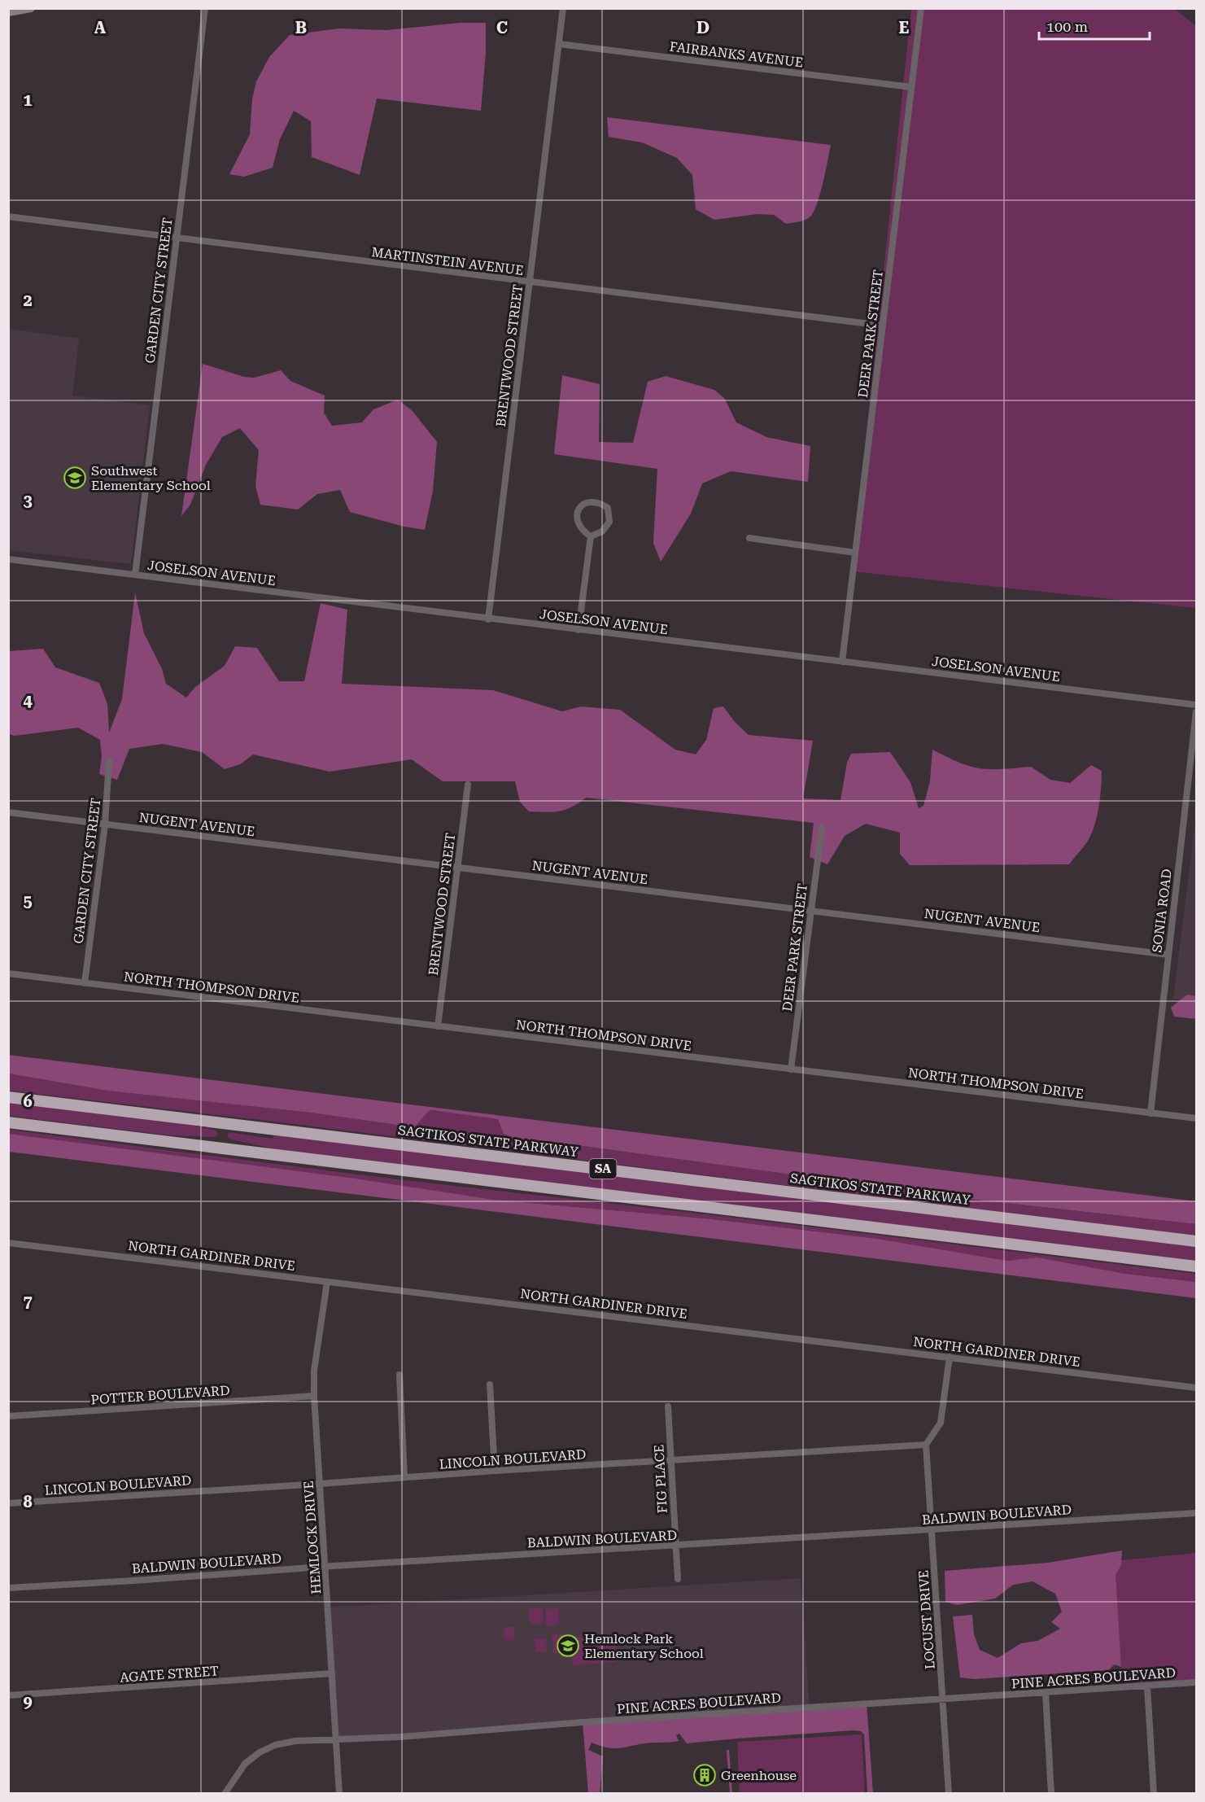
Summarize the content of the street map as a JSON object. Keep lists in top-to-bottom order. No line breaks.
{"streets":{"highway":["SAGTIKOS STATE PARKWAY","SA"],"street":["FAIRBANKS AVENUE","MARTINSTEIN AVENUE","GARDEN CITY STREET","DEER PARK STREET","BRENTWOOD STREET","JOSELSON AVENUE","NUGENT AVENUE","SONIA ROAD","NORTH THOMPSON DRIVE","NORTH GARDINER DRIVE","POTTER BOULEVARD","LINCOLN BOULEVARD","FIG PLACE","BALDWIN BOULEVARD","HEMLOCK DRIVE","LOCUST DRIVE","AGATE STREET","PINE ACRES BOULEVARD"]},"crossings":[["FAIRBANKS AVENUE","DEER PARK STREET"],["FAIRBANKS AVENUE","BRENTWOOD STREET"],["MARTINSTEIN AVENUE","GARDEN CITY STREET"],["MARTINSTEIN AVENUE","DEER PARK STREET"],["MARTINSTEIN AVENUE","BRENTWOOD STREET"],["GARDEN CITY STREET","JOSELSON AVENUE"],["GARDEN CITY STREET","NUGENT AVENUE"],["GARDEN CITY STREET","NORTH THOMPSON DRIVE"],["DEER PARK STREET","JOSELSON AVENUE"],["DEER PARK STREET","NUGENT AVENUE"],["DEER PARK STREET","NORTH THOMPSON DRIVE"],["BRENTWOOD STREET","JOSELSON AVENUE"],["BRENTWOOD STREET","NUGENT AVENUE"],["BRENTWOOD STREET","NORTH THOMPSON DRIVE"],["NUGENT AVENUE","SONIA ROAD"],["SONIA ROAD","NORTH THOMPSON DRIVE"],["NORTH GARDINER DRIVE","HEMLOCK DRIVE"],["POTTER BOULEVARD","HEMLOCK DRIVE"],["LINCOLN BOULEVARD","FIG PLACE"],["LINCOLN BOULEVARD","HEMLOCK DRIVE"],["LINCOLN BOULEVARD","LOCUST DRIVE"],["FIG PLACE","BALDWIN BOULEVARD"],["BALDWIN BOULEVARD","HEMLOCK DRIVE"],["BALDWIN BOULEVARD","LOCUST DRIVE"],["HEMLOCK DRIVE","AGATE STREET"],["HEMLOCK DRIVE","PINE ACRES BOULEVARD"],["LOCUST DRIVE","PINE ACRES BOULEVARD"]],"places":{"school or university":["Southwest Elementary School","Hemlock Park Elementary School"],"building":["Greenhouse"]},"scale_bar":"100 m","grid":{"columns":["A","B","C","D","E"],"rows":["1","2","3","4","5","6","7","8","9"]}}
